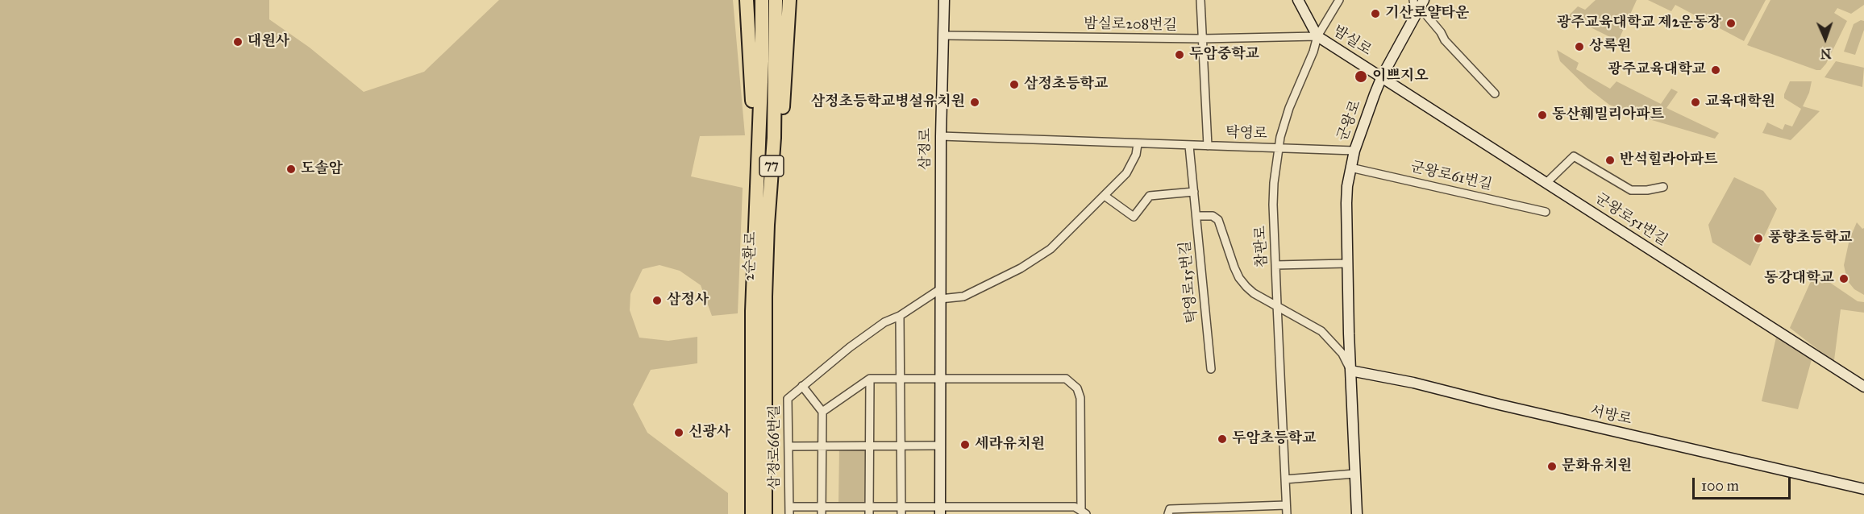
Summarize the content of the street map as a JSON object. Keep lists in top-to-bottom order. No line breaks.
{"streets":{"highway":["77","2순환로"],"main road":["밤실로","군왕로","삼정로","군왕로51번길","서방로"],"street":["밤실로208번길","탁영로","군왕로61번길","참판로","탁영로15번길","삼정로66번길"]},"crossings":[["밤실로208번길","밤실로"],["밤실로208번길","삼정로"],["밤실로208번길","참판로"],["밤실로","군왕로"],["밤실로","군왕로51번길"],["밤실로","참판로"],["군왕로","탁영로"],["군왕로","군왕로61번길"],["군왕로","군왕로51번길"],["군왕로","서방로"],["탁영로","삼정로"],["탁영로","참판로"],["탁영로","탁영로15번길"],["삼정로","삼정로66번길"]],"places":["기산로얄타운","광주교육대학교 제2운동장","대원사","상록원","두암중학교","광주교육대학교","이쁘지오","삼정초등학교","삼정초등학교병설유치원","교육대학원","동산훼밀리아파트","반석힐라아파트","도솔암","풍향초등학교","동강대학교","삼정사","신광사","두암초등학교","세라유치원","문화유치원"],"scale_bar":"100 m","north":"bottom"}
